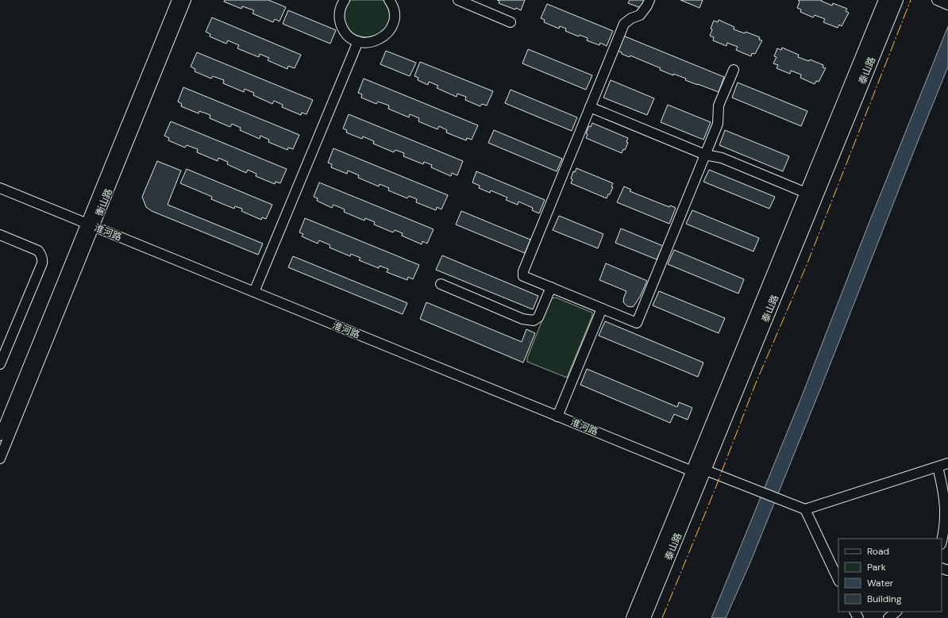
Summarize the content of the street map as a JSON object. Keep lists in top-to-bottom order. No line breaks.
{"streets":{"main road":["泰山路"],"street":["衡山路","淮河路"]},"crossings":[["泰山路","淮河路"],["衡山路","淮河路"]],"legend":["Road","Park","Water","Building"]}
